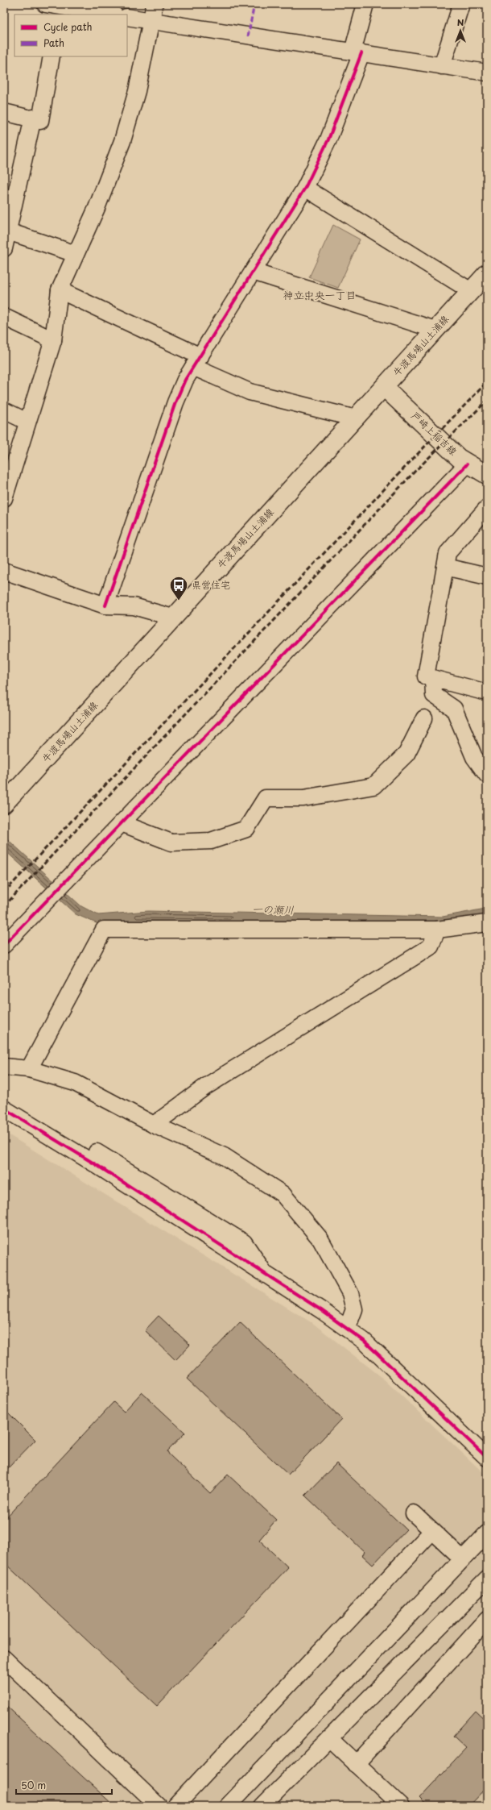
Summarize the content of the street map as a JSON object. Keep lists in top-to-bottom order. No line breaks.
{"streets":{"main road":["牛渡馬場山土浦線","戸崎上稲吉線"]},"crossings":[["牛渡馬場山土浦線","戸崎上稲吉線"]],"districts":["神立中央一丁目"],"water":["一の瀬川"],"places":{"bus stop":["県営住宅"]},"legend":["Cycle path","Path"],"scale_bar":"50 m","north":"top"}
